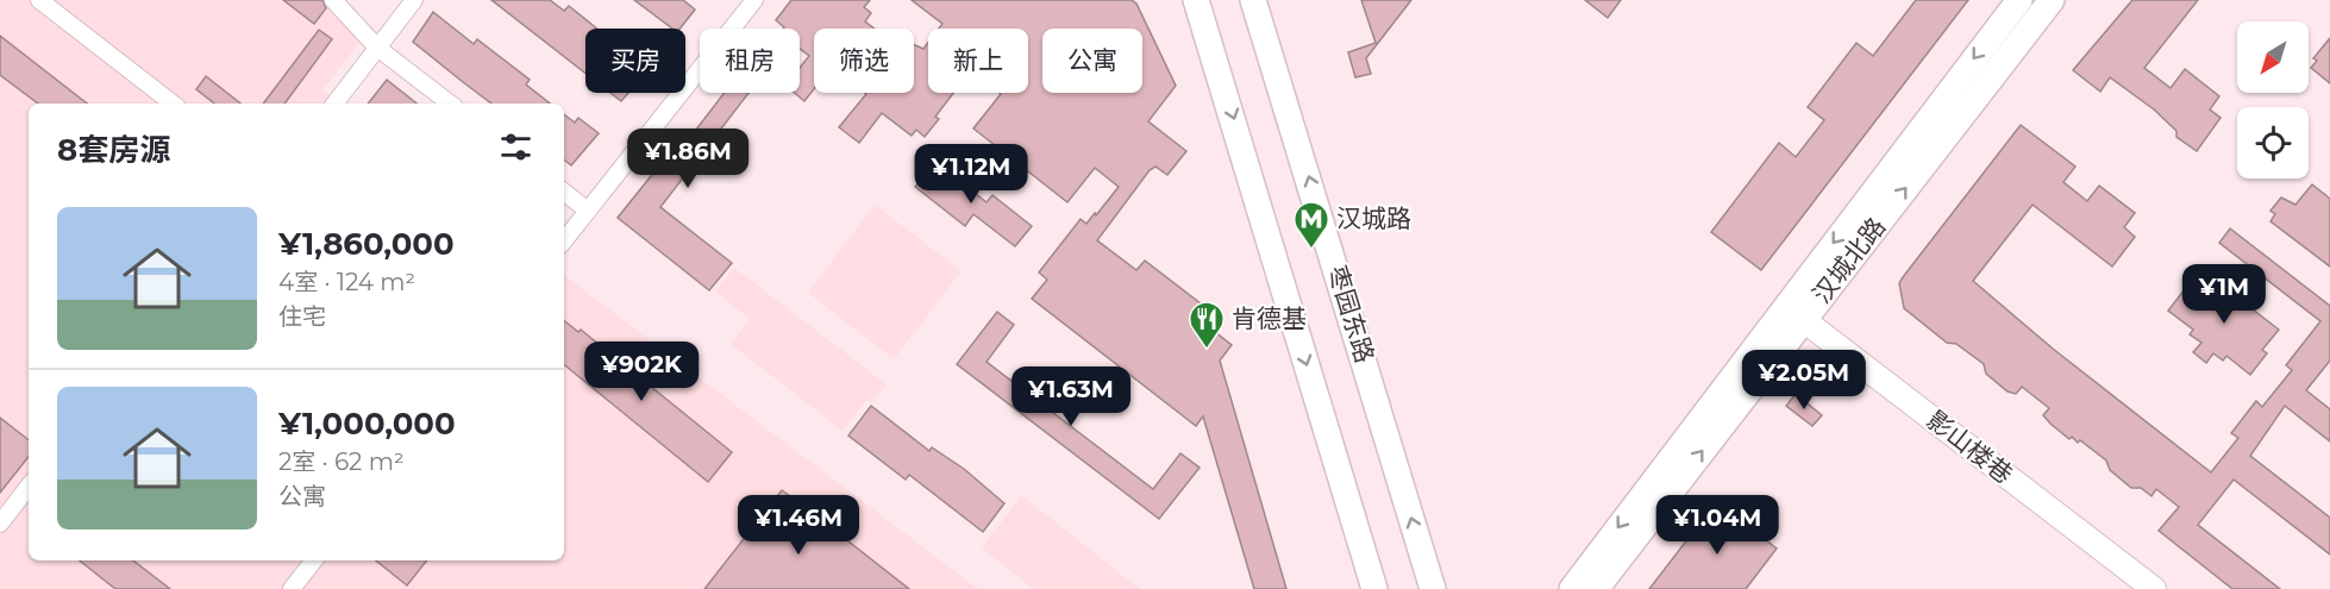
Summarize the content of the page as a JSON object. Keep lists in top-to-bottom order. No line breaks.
{"streets":{"main road":["汉城北路","枣园东路"],"street":["影山楼巷"]},"crossings":[["汉城北路","影山楼巷"]],"places":{"metro station":["汉城路"],"restaurant":["肯德基"]},"north":"bottom left","page":{"chip":["买房","租房","筛选","新上","公寓"],"heading":"8套房源","price":["¥1.86M","¥1.12M","¥1M","¥902K","¥2.05M","¥1.63M","¥1.46M","¥1.04M"],"list":[{"name":"¥1,860,000","note":"4室 · 124 m² · 住宅"},{"name":"¥1,000,000","note":"2室 · 62 m² · 公寓"}]}}
